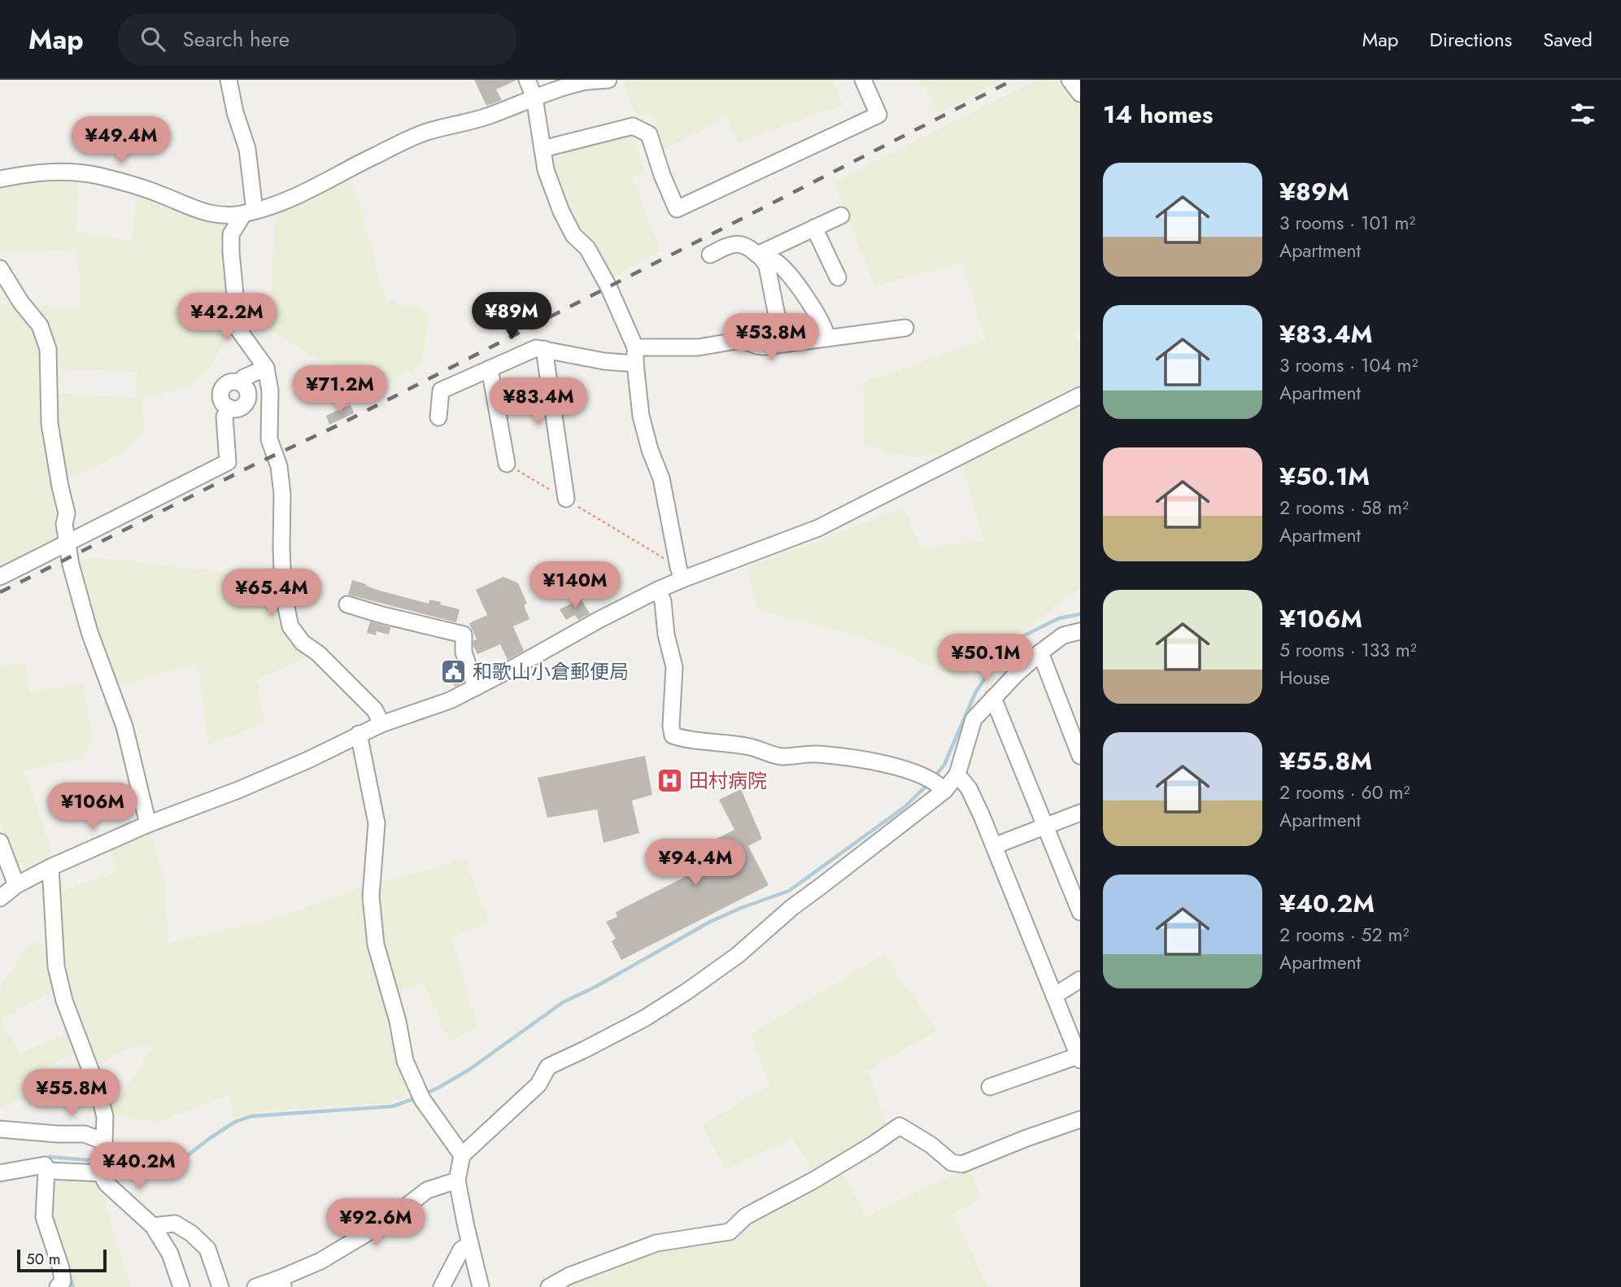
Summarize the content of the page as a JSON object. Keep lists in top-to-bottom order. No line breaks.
{"places":{"public building":["和歌山小倉郵便局"],"hospital":["田村病院"]},"scale_bar":"50 m","page":{"header":"Map","search":"Search here","nav":["Map","Directions","Saved"],"heading":"14 homes","price":["¥49.4M","¥89M","¥42.2M","¥53.8M","¥71.2M","¥83.4M","¥140M","¥65.4M","¥50.1M","¥106M","¥94.4M","¥55.8M","¥40.2M","¥92.6M"],"list":[{"name":"¥89M","note":"3 rooms · 101 m² · Apartment"},{"name":"¥83.4M","note":"3 rooms · 104 m² · Apartment"},{"name":"¥50.1M","note":"2 rooms · 58 m² · Apartment"},{"name":"¥106M","note":"5 rooms · 133 m² · House"},{"name":"¥55.8M","note":"2 rooms · 60 m² · Apartment"},{"name":"¥40.2M","note":"2 rooms · 52 m² · Apartment"}],"scale":"50 m"}}
